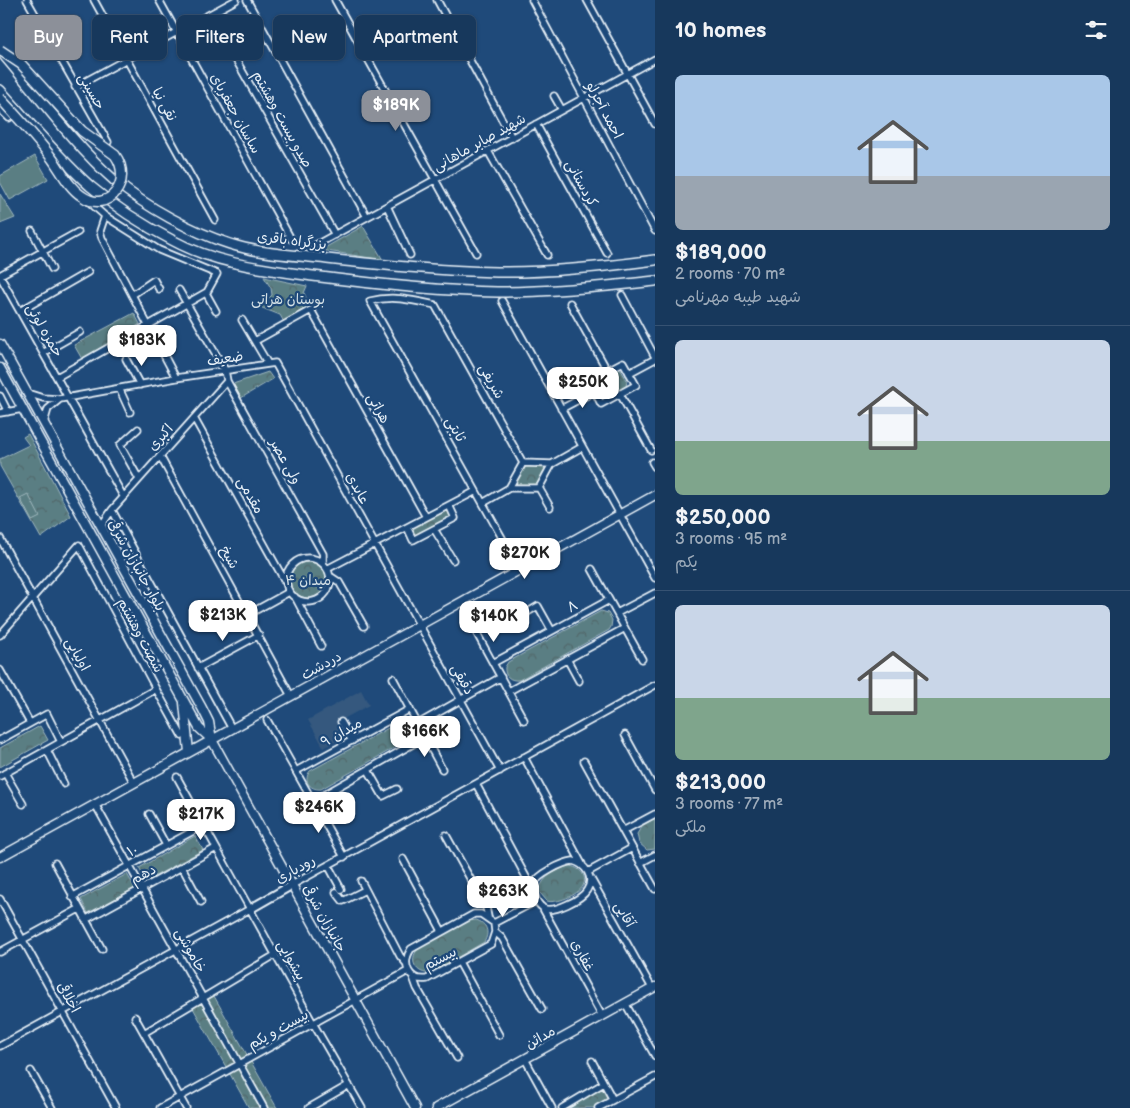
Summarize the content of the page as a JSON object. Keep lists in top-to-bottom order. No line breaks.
{"streets":{"highway":["بزرگراه باقری"],"main road":["بلوار جانبازان شرقی","دردشت","جانبازان شرقی","مدائن"],"street":["حسینی","نقی نیا","احمد آجرلو","ساسان جعفربای","صدو بیست وهشتم","شهید صابر ماهانی","کردستانی","حمزه لوئی","ضعیف","شریفی","هراتی","ثابتی","اکبری","ولی عصر","عابدی","مقدمی","شیخ","۸","شصت وهشتم","اولیایی","دقیقی","میدان ۹","۱۰","رودباری","دهم","آقایی","خاموشی","غفاری","بیستم","پیشوایی","اخلاقی","بیست و یکم"]},"crossings":[["احمد آجرلو","شهید صابر ماهانی"],["صدو بیست وهشتم","شهید صابر ماهانی"],["شهید صابر ماهانی","کردستانی"],["حمزه لوئی","ضعیف"],["حمزه لوئی","اکبری"],["ضعیف","ولی عصر"],["ضعیف","عابدی"],["شریفی","ثابتی"],["ثابتی","دردشت"],["اکبری","ولی عصر"],["اکبری","مقدمی"],["اکبری","شیخ"],["اکبری","بلوار جانبازان شرقی"],["ولی عصر","مقدمی"],["عابدی","دردشت"],["عابدی","دقیقی"],["شیخ","دردشت"],["بلوار جانبازان شرقی","دردشت"],["بلوار جانبازان شرقی","جانبازان شرقی"],["شصت وهشتم","اولیایی"],["اولیایی","دردشت"],["دردشت","دقیقی"],["دردشت","جانبازان شرقی"],["دردشت","خاموشی"],["دقیقی","رودباری"],["۱۰","خاموشی"],["رودباری","جانبازان شرقی"],["رودباری","خاموشی"],["رودباری","پیشوایی"],["رودباری","اخلاقی"],["دهم","خاموشی"],["دهم","پیشوایی"],["آقایی","غفاری"],["آقایی","مدائن"],["جانبازان شرقی","بیست و یکم"],["خاموشی","بیست و یکم"],["غفاری","مدائن"],["بیستم","بیست و یکم"],["پیشوایی","بیست و یکم"]],"parks":["بوستان هراتی","میدان ۴"],"page":{"heading":"10 homes","chip":["Buy","Rent","Filters","New","Apartment"],"list":[{"name":"$189,000","note":"2 rooms · 70 m² · شهید طیبه مهرنامی"},{"name":"$250,000","note":"3 rooms · 95 m² · یکم"},{"name":"$213,000","note":"3 rooms · 77 m² · ملکی"}],"price":["$189K","$183K","$250K","$270K","$213K","$140K","$166K","$246K","$217K","$263K"]}}
